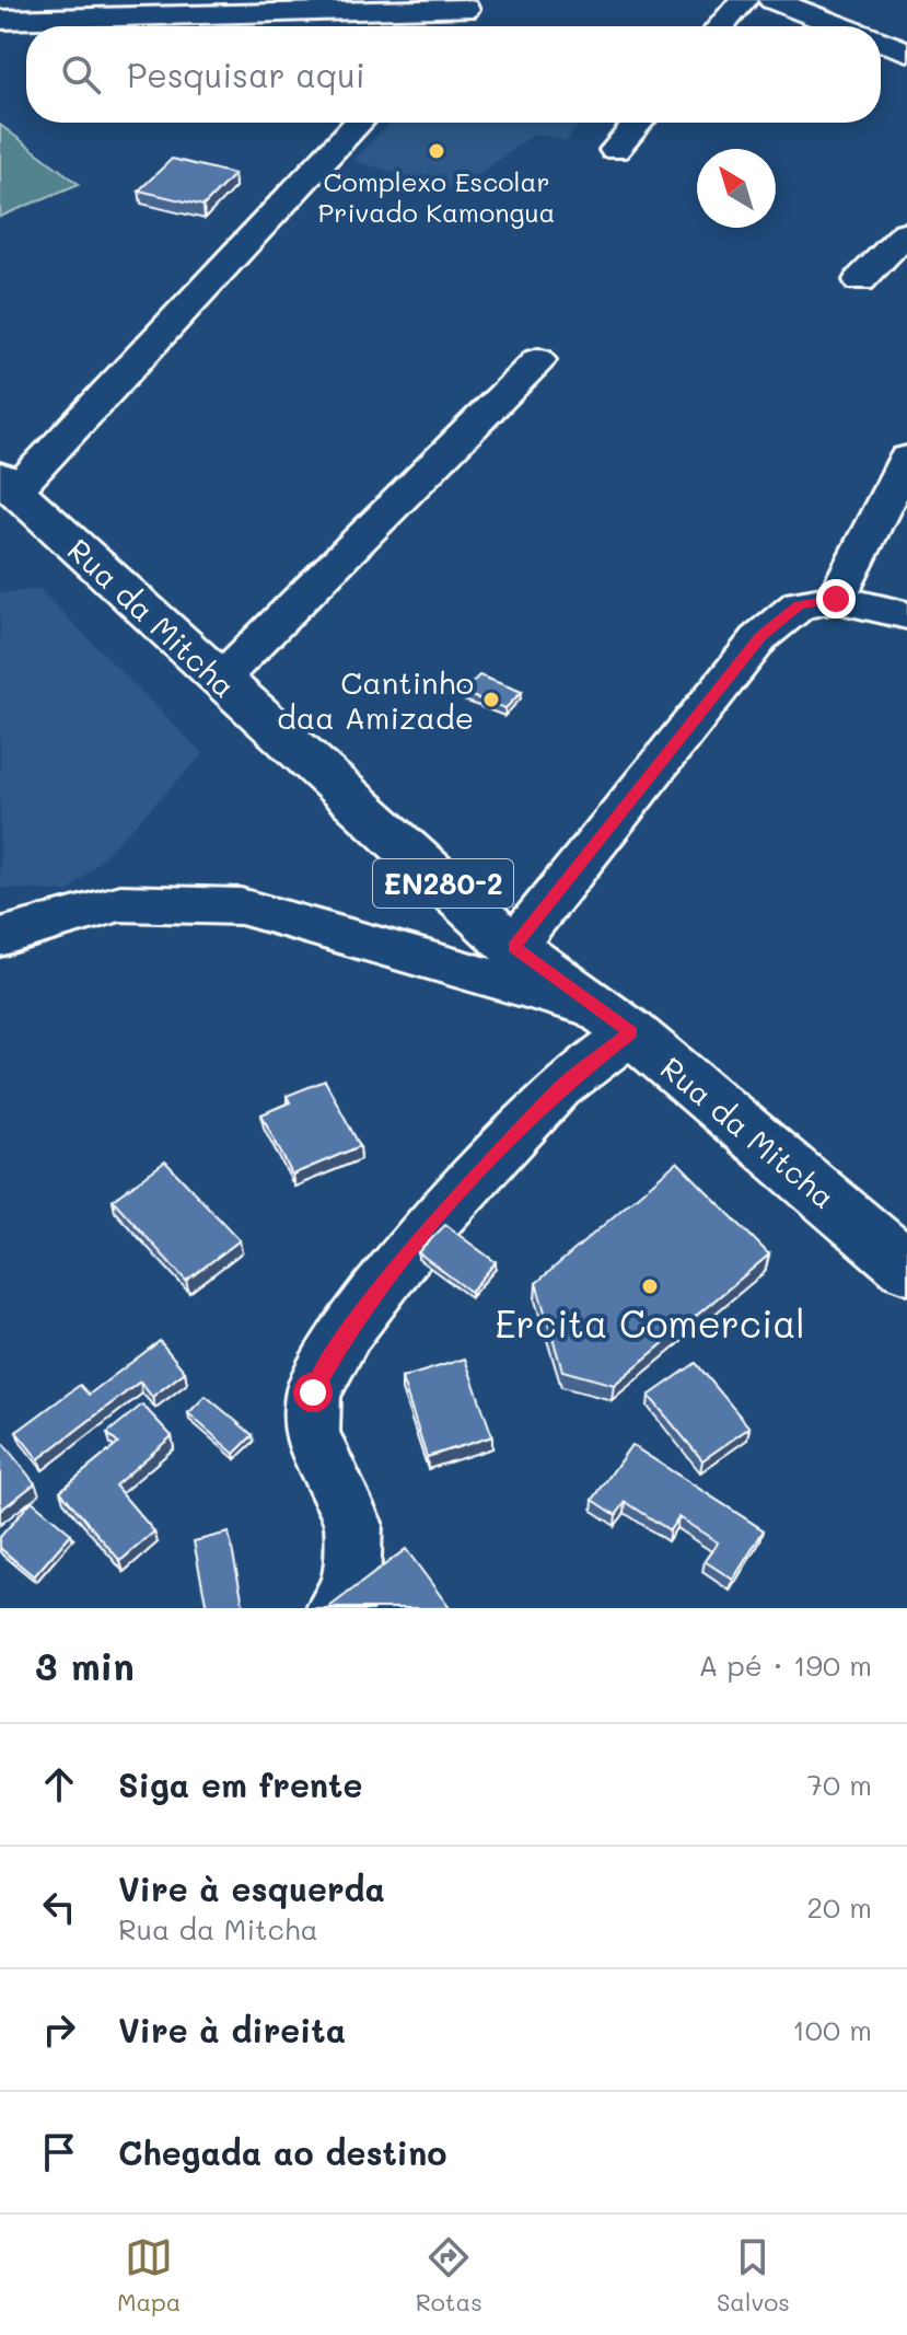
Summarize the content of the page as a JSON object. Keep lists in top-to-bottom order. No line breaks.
{"streets":{"main road":["Rua da Mitcha","EN280-2"]},"places":["Complexo Escolar Privado Kamongua","Cantinho daa Amizade","Ercita Comercial"],"north":"top left","page":{"search":"Pesquisar aqui","heading":["3 min","A pé · 190 m"],"list":[["Siga em frente","70 m"],["Vire à esquerda","Rua da Mitcha","20 m"],["Vire à direita","100 m"],"Chegada ao destino"],"nav":["Mapa","Rotas","Salvos"]}}
